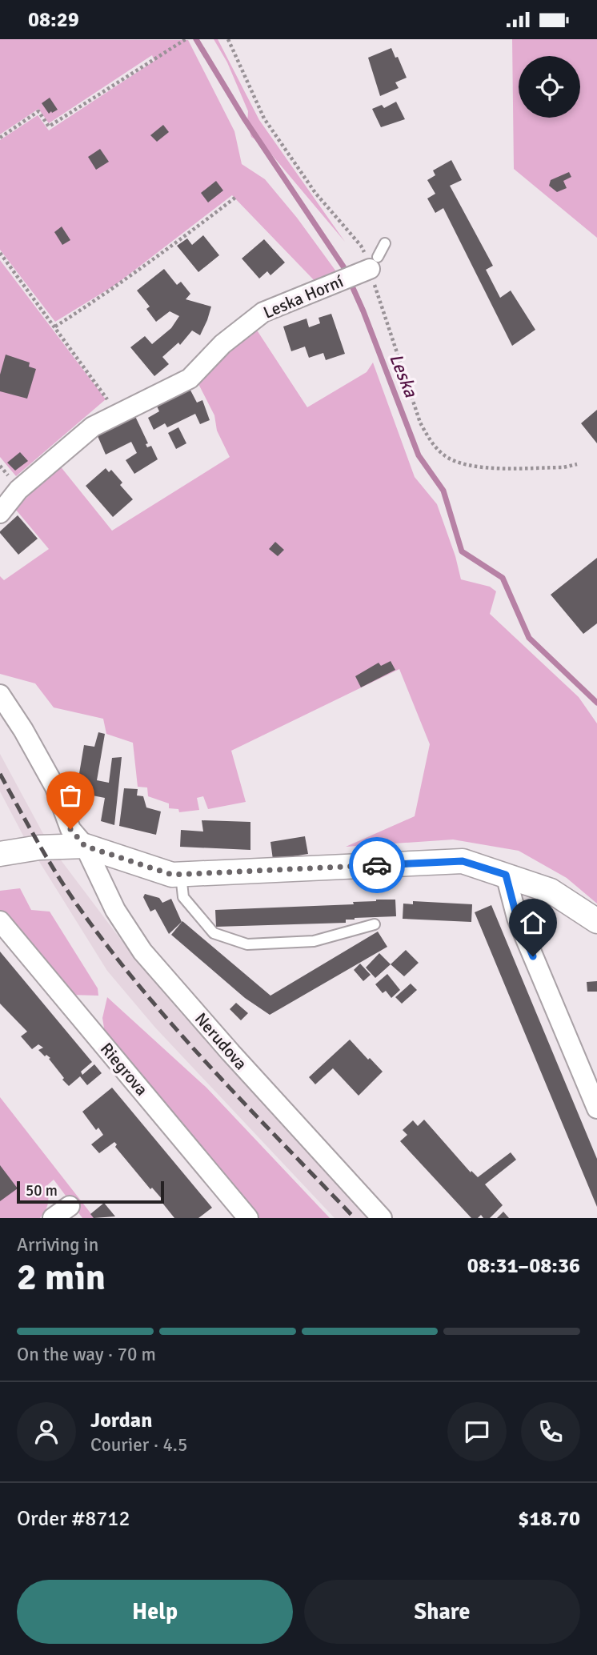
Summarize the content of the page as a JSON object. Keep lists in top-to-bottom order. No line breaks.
{"streets":{"street":["Leska Horní","Nerudova","Riegrova"]},"water":["Leska"],"scale_bar":"50 m","page":{"status":"08:29","scale":"50 m","heading":["2 min","Arriving in","08:31–08:36"],"panel":["Jordan","Courier · 4.5","Order #8712","$18.70"],"bar":"On the way · 70 m","buttons":["Help","Share"]}}
